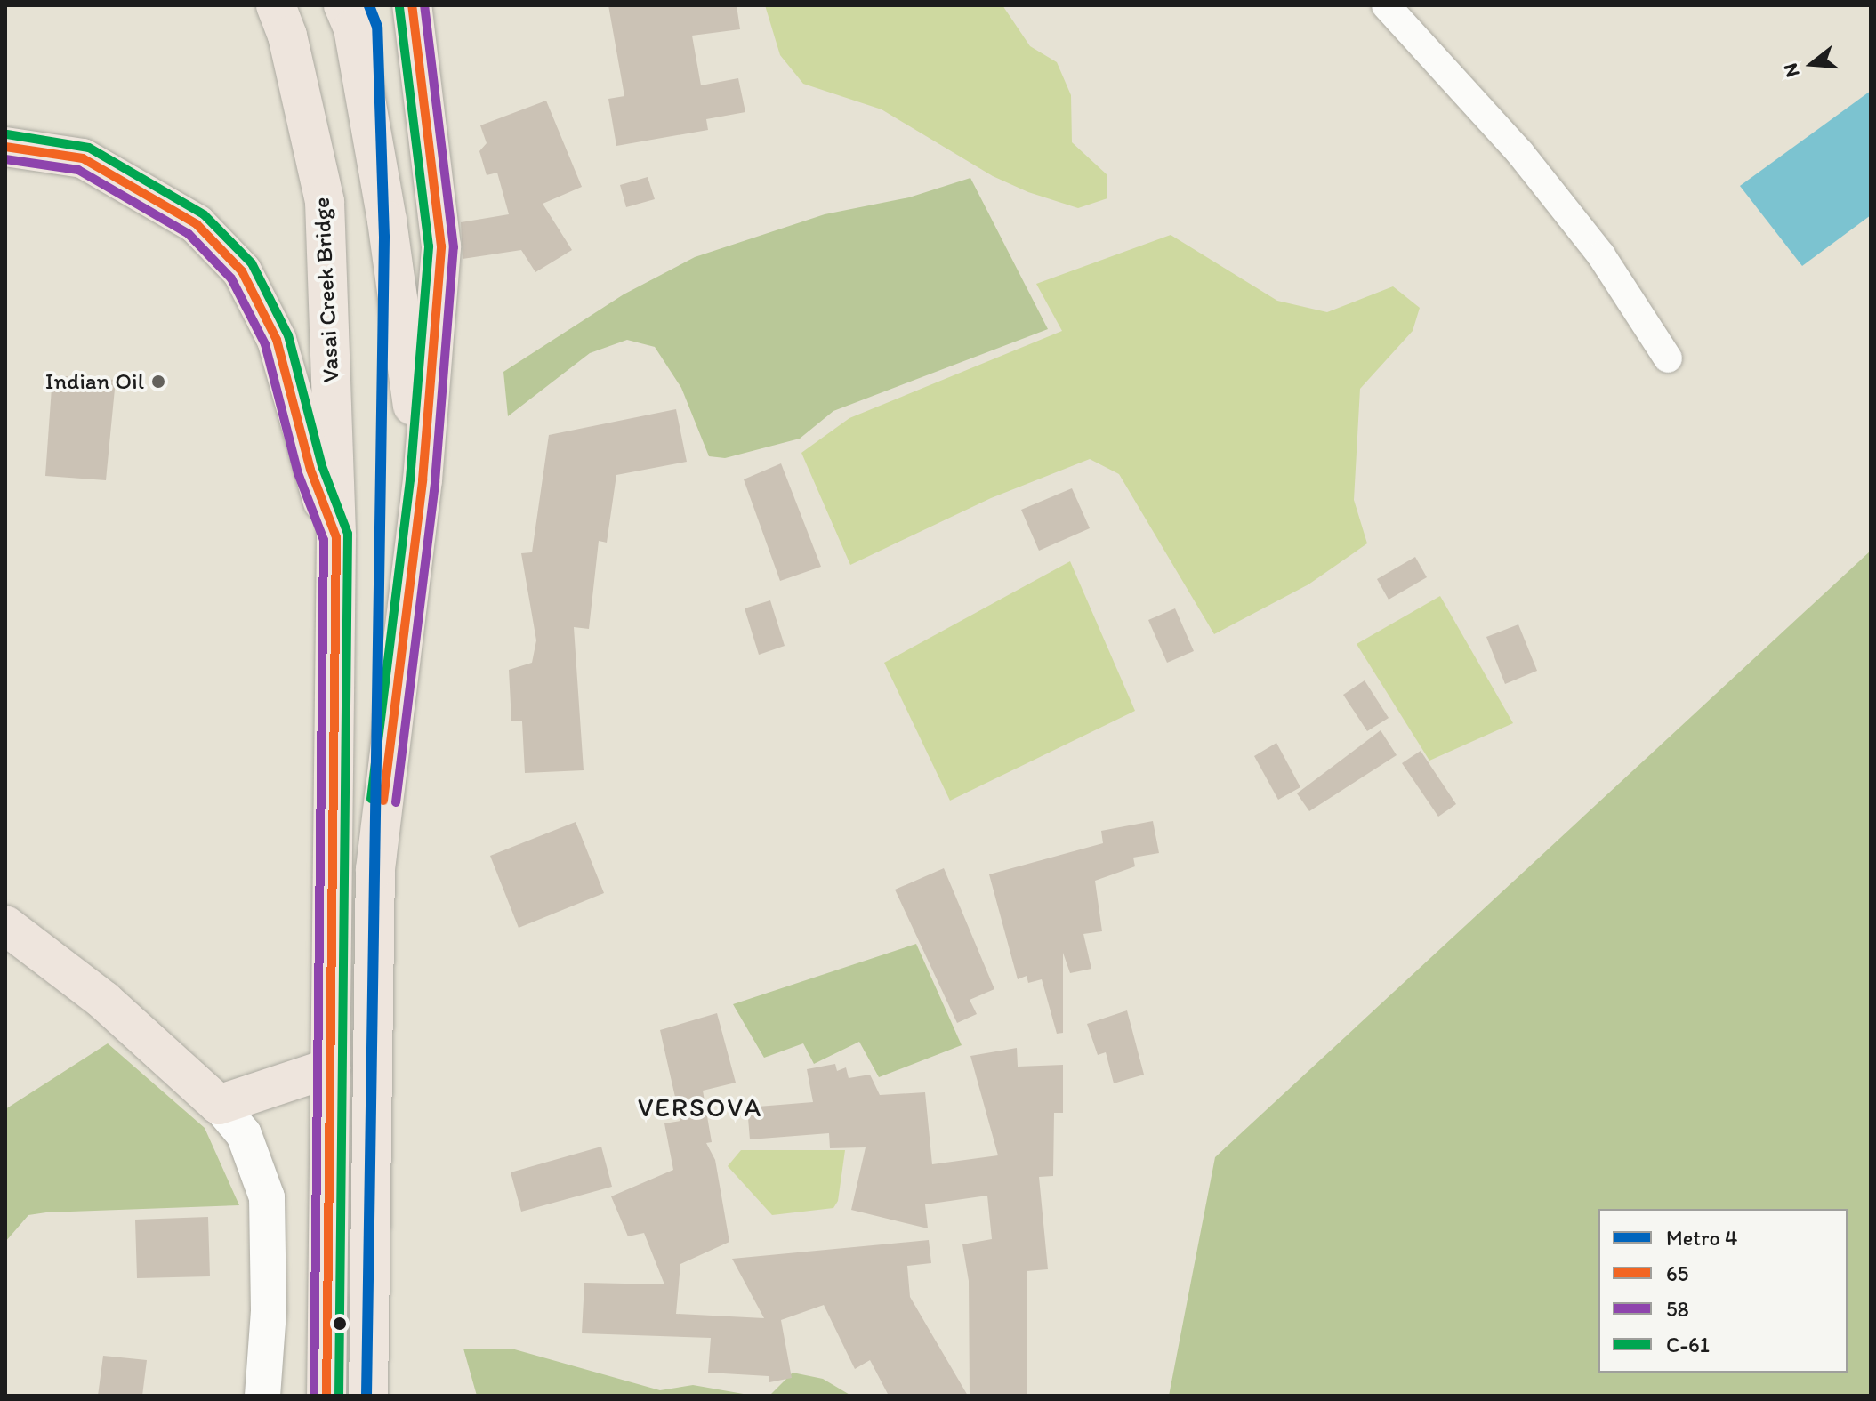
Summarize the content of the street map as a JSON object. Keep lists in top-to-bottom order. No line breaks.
{"streets":{"highway":["Vasai Creek Bridge"]},"districts":["VERSOVA"],"places":["Indian Oil"],"lines":["metro line 4","transit line 65","transit line 58","transit line C-61"],"legend":["Metro 4","65","58","C-61"],"north":"left"}
